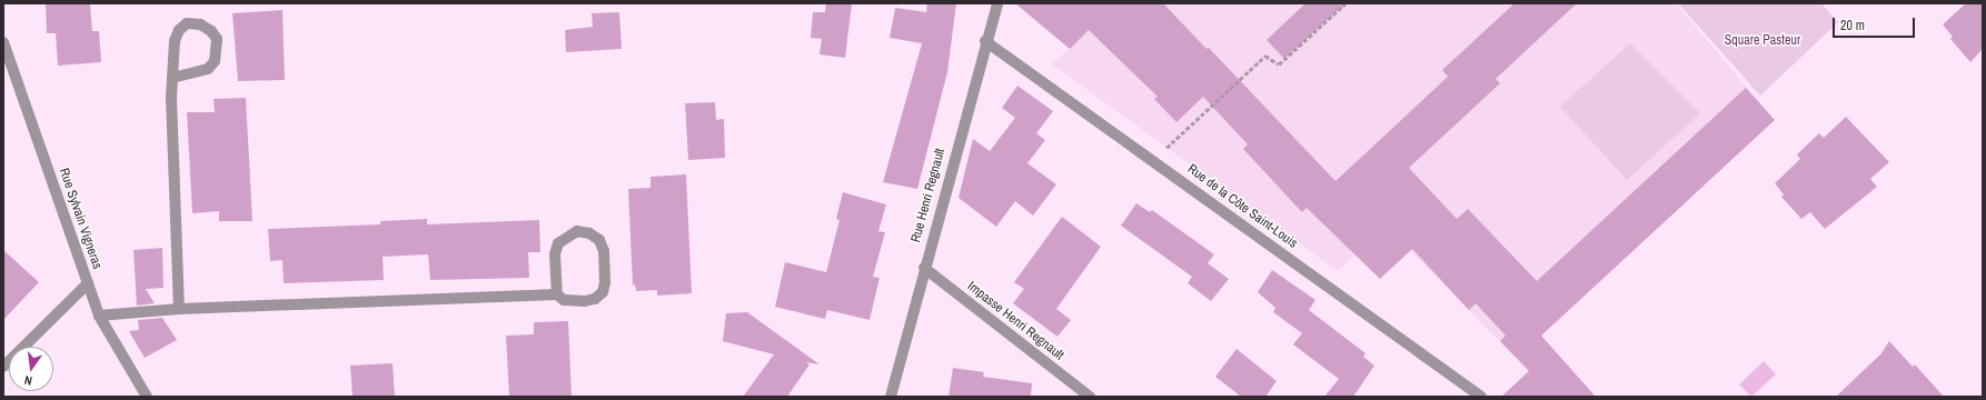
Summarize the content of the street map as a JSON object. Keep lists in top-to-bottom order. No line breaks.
{"streets":{"street":["Rue Henri Regnault","Rue de la Côte Saint-Louis","Rue Sylvain Vigneras","Impasse Henri Regnault"]},"crossings":[["Rue Henri Regnault","Rue de la Côte Saint-Louis"],["Rue Henri Regnault","Impasse Henri Regnault"]],"parks":["Square Pasteur"],"scale_bar":"20 m","north":"bottom"}
